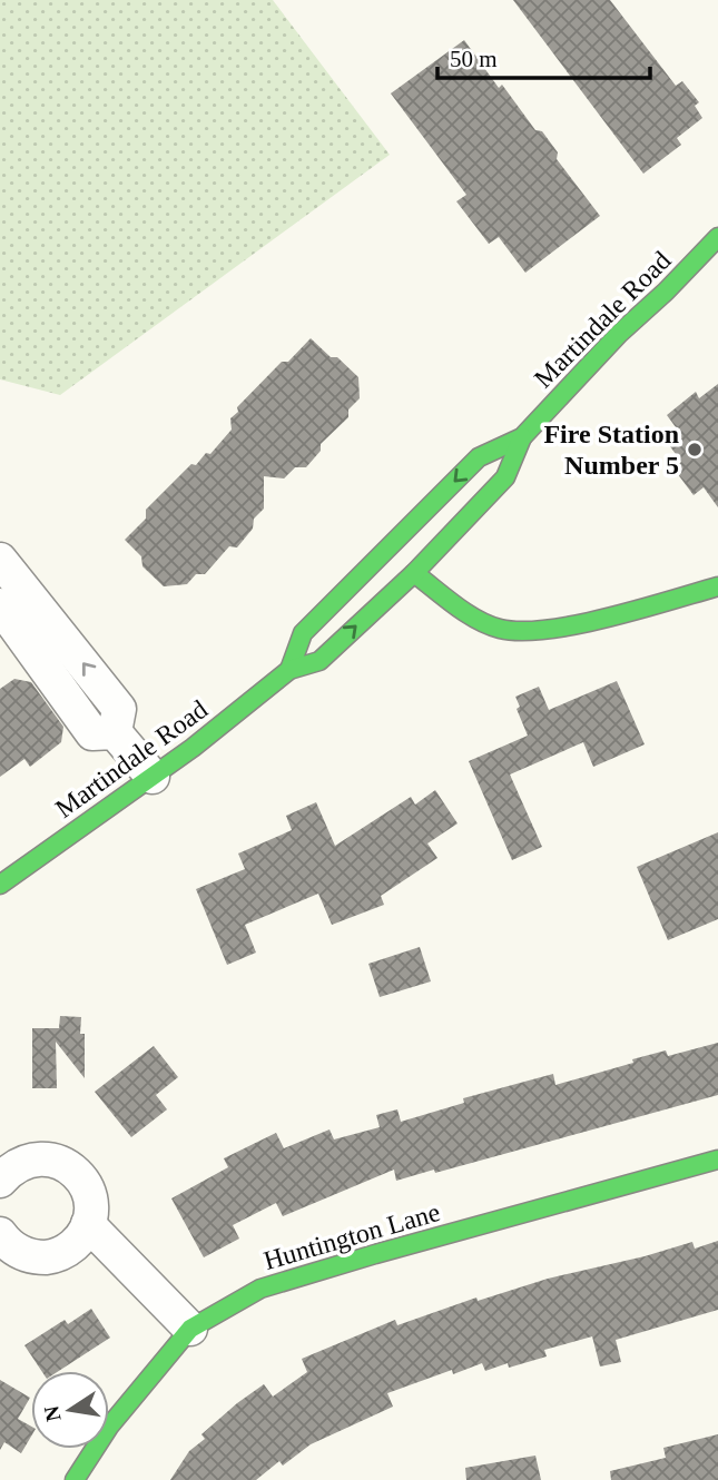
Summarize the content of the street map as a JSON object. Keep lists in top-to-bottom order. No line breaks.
{"streets":{"main road":["Martindale Road","Huntington Lane"]},"places":["Fire Station Number 5"],"scale_bar":"50 m","north":"left"}
